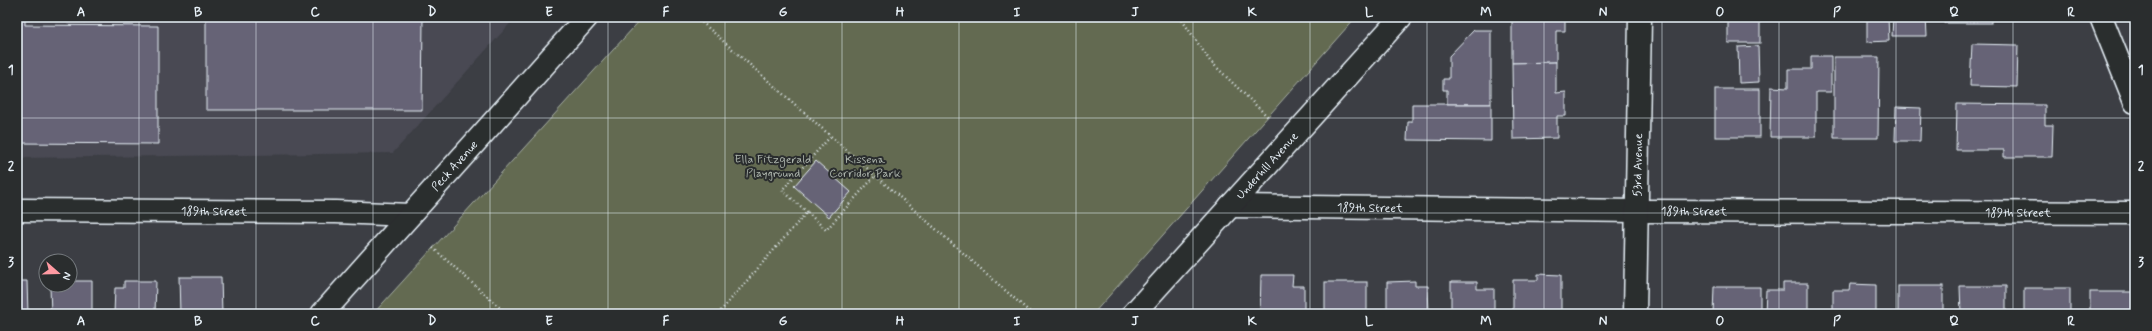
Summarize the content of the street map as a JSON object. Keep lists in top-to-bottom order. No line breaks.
{"streets":{"street":["Underhill Avenue","53rd Avenue","Peck Avenue","189th Street"]},"crossings":[["Underhill Avenue","189th Street"],["53rd Avenue","189th Street"],["Peck Avenue","189th Street"]],"parks":["Ella Fitzgerald Playground","Kissena Corridor Park"],"north":"right","grid":{"columns":["A","B","C","D","E","F","G","H","I","J","K","L","M","N","O","P","Q","R"],"rows":["1","2","3"]}}
